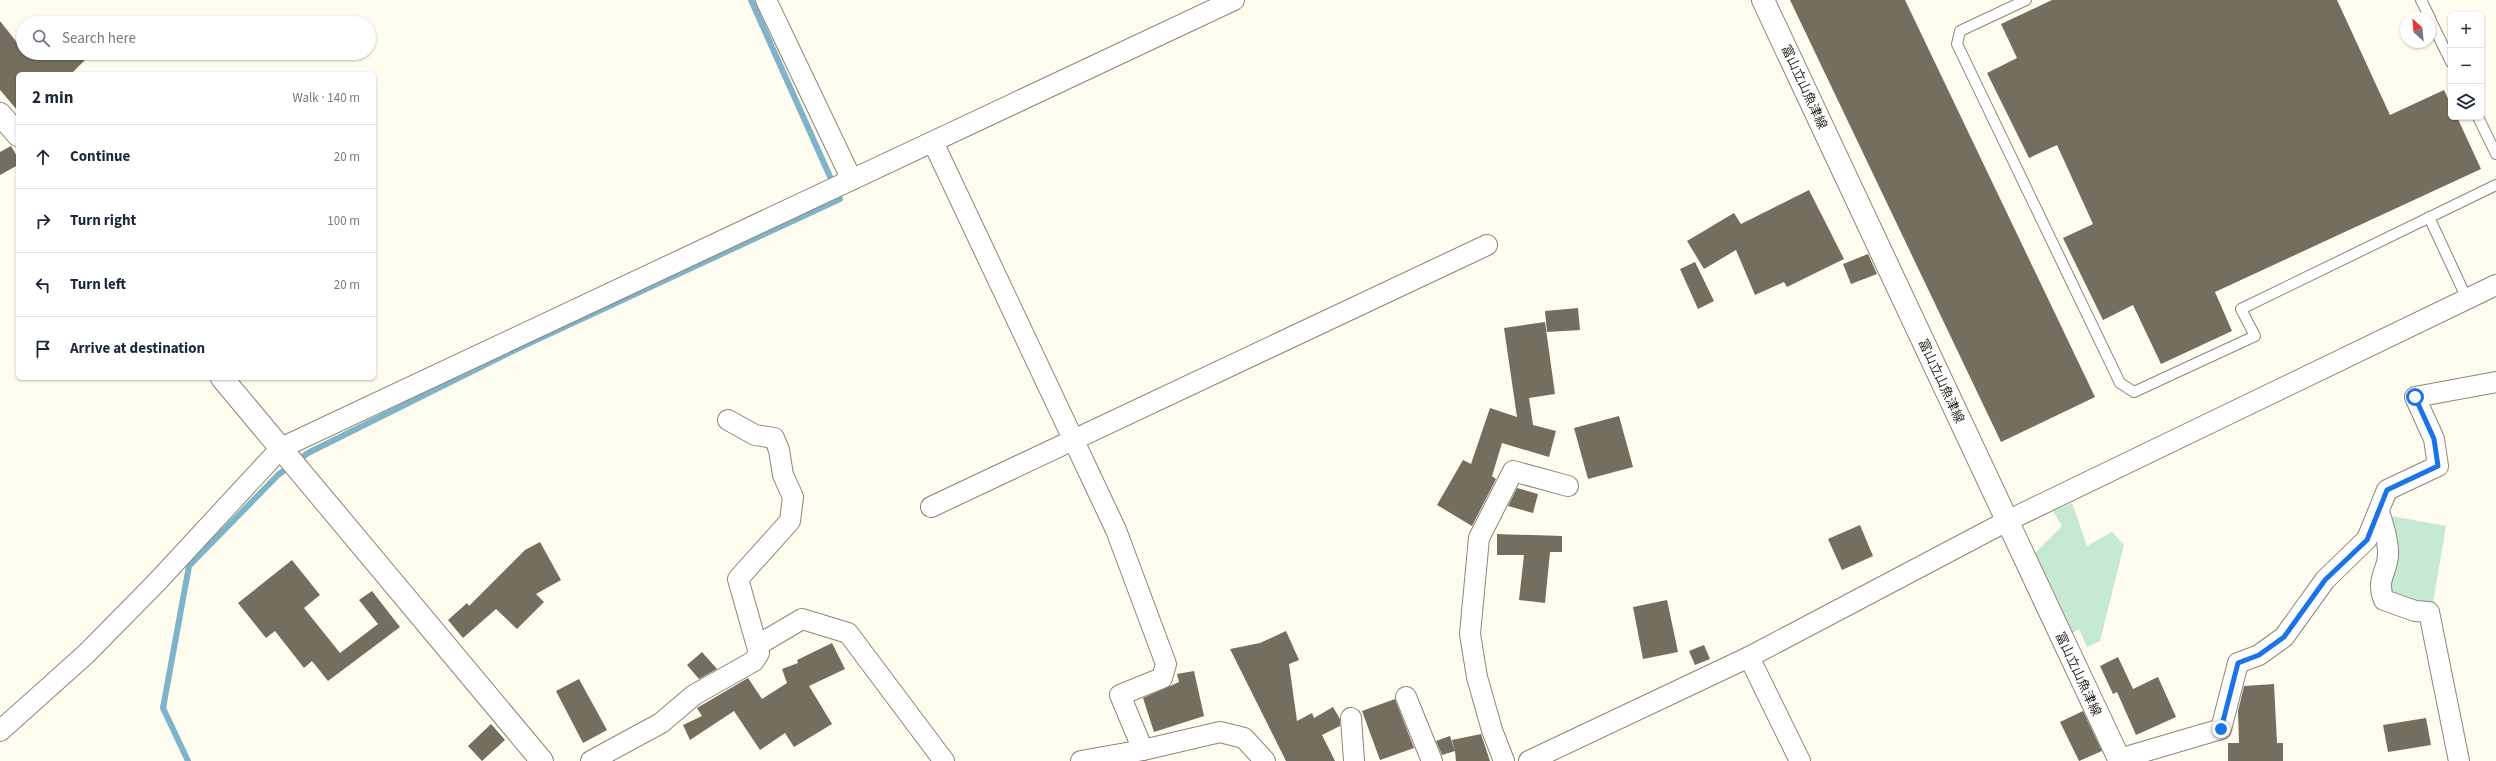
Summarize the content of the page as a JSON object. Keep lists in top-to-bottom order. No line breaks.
{"streets":{"main road":["富山立山魚津線"]},"north":"top left","page":{"map_buttons":["+","−"],"search":"Search here","heading":["2 min","Walk · 140 m"],"list":[["Continue","20 m"],["Turn right","100 m"],["Turn left","20 m"],"Arrive at destination"]}}
